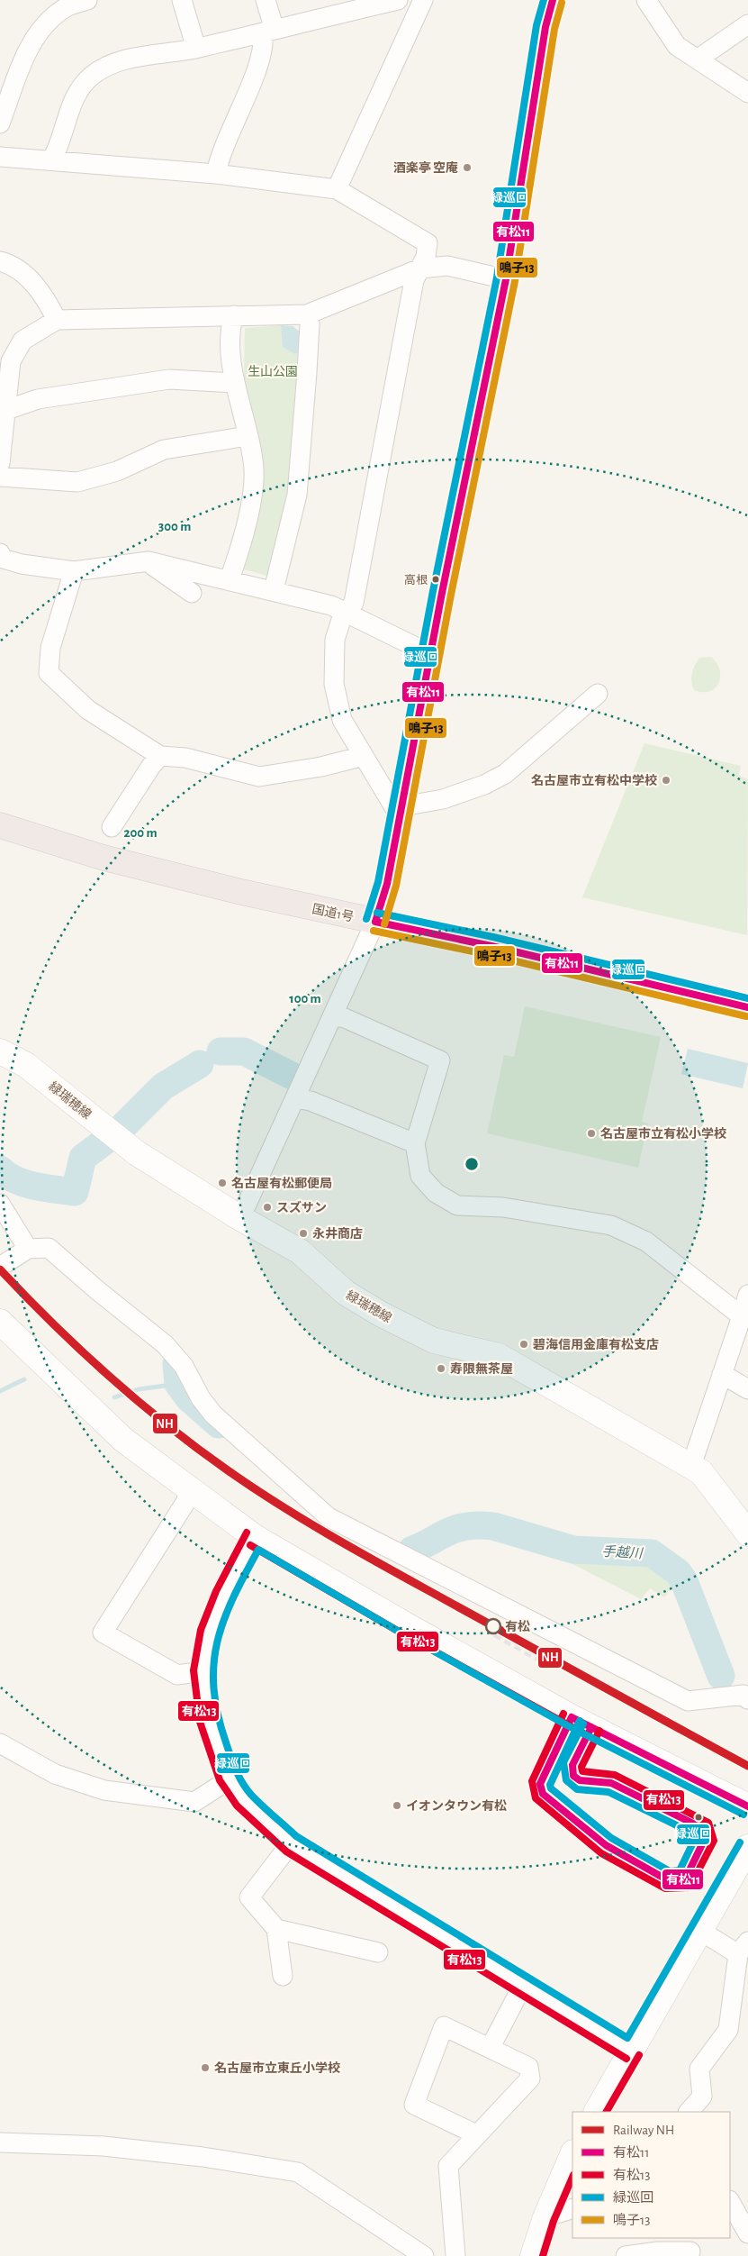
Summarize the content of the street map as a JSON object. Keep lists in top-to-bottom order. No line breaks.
{"streets":{"highway":["国道1号"],"street":["緑瑞穂線"]},"water":["手越川"],"parks":["生山公園"],"places":["酒楽亭 空庵","高根","名古屋市立有松中学校","名古屋市立有松小学校","名古屋有松郵便局","スズサン","永井商店","碧海信用金庫有松支店","寿限無茶屋","有松","イオンタウン有松","名古屋市立東丘小学校"],"lines":["transit line 有松11","transit line 緑巡回","transit line 鳴子13","rail line NH","transit line 有松13"],"legend":["Railway NH","有松11","有松13","緑巡回","鳴子13"],"rings":["300 m","200 m","100 m"]}
